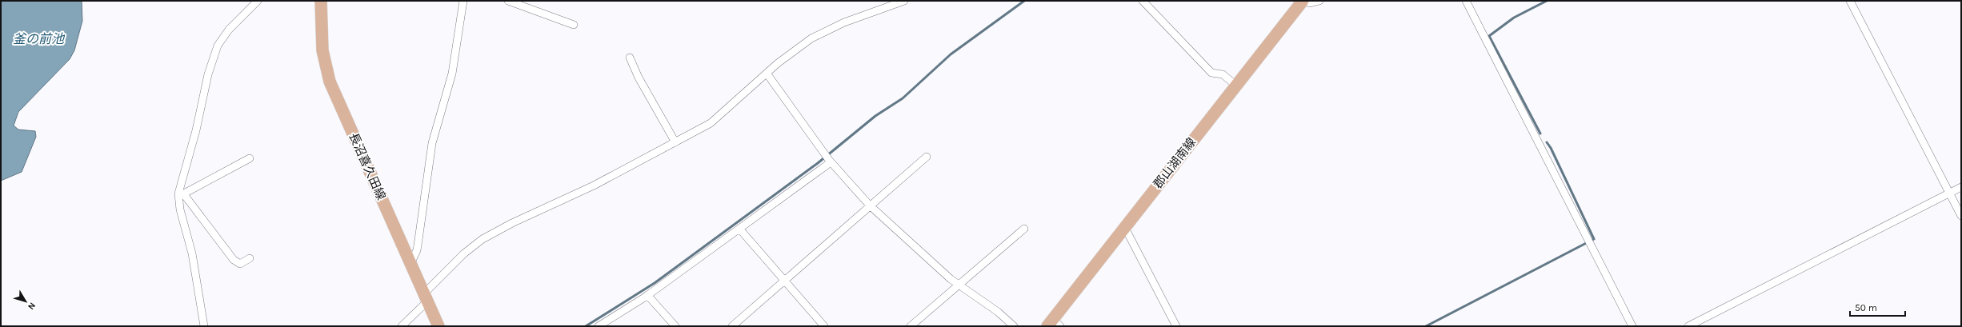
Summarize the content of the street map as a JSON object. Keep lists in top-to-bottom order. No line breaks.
{"streets":{"main road":["郡山湖南線","長沼喜久田線"]},"water":["釜の前池"],"scale_bar":"50 m","north":"bottom right"}
